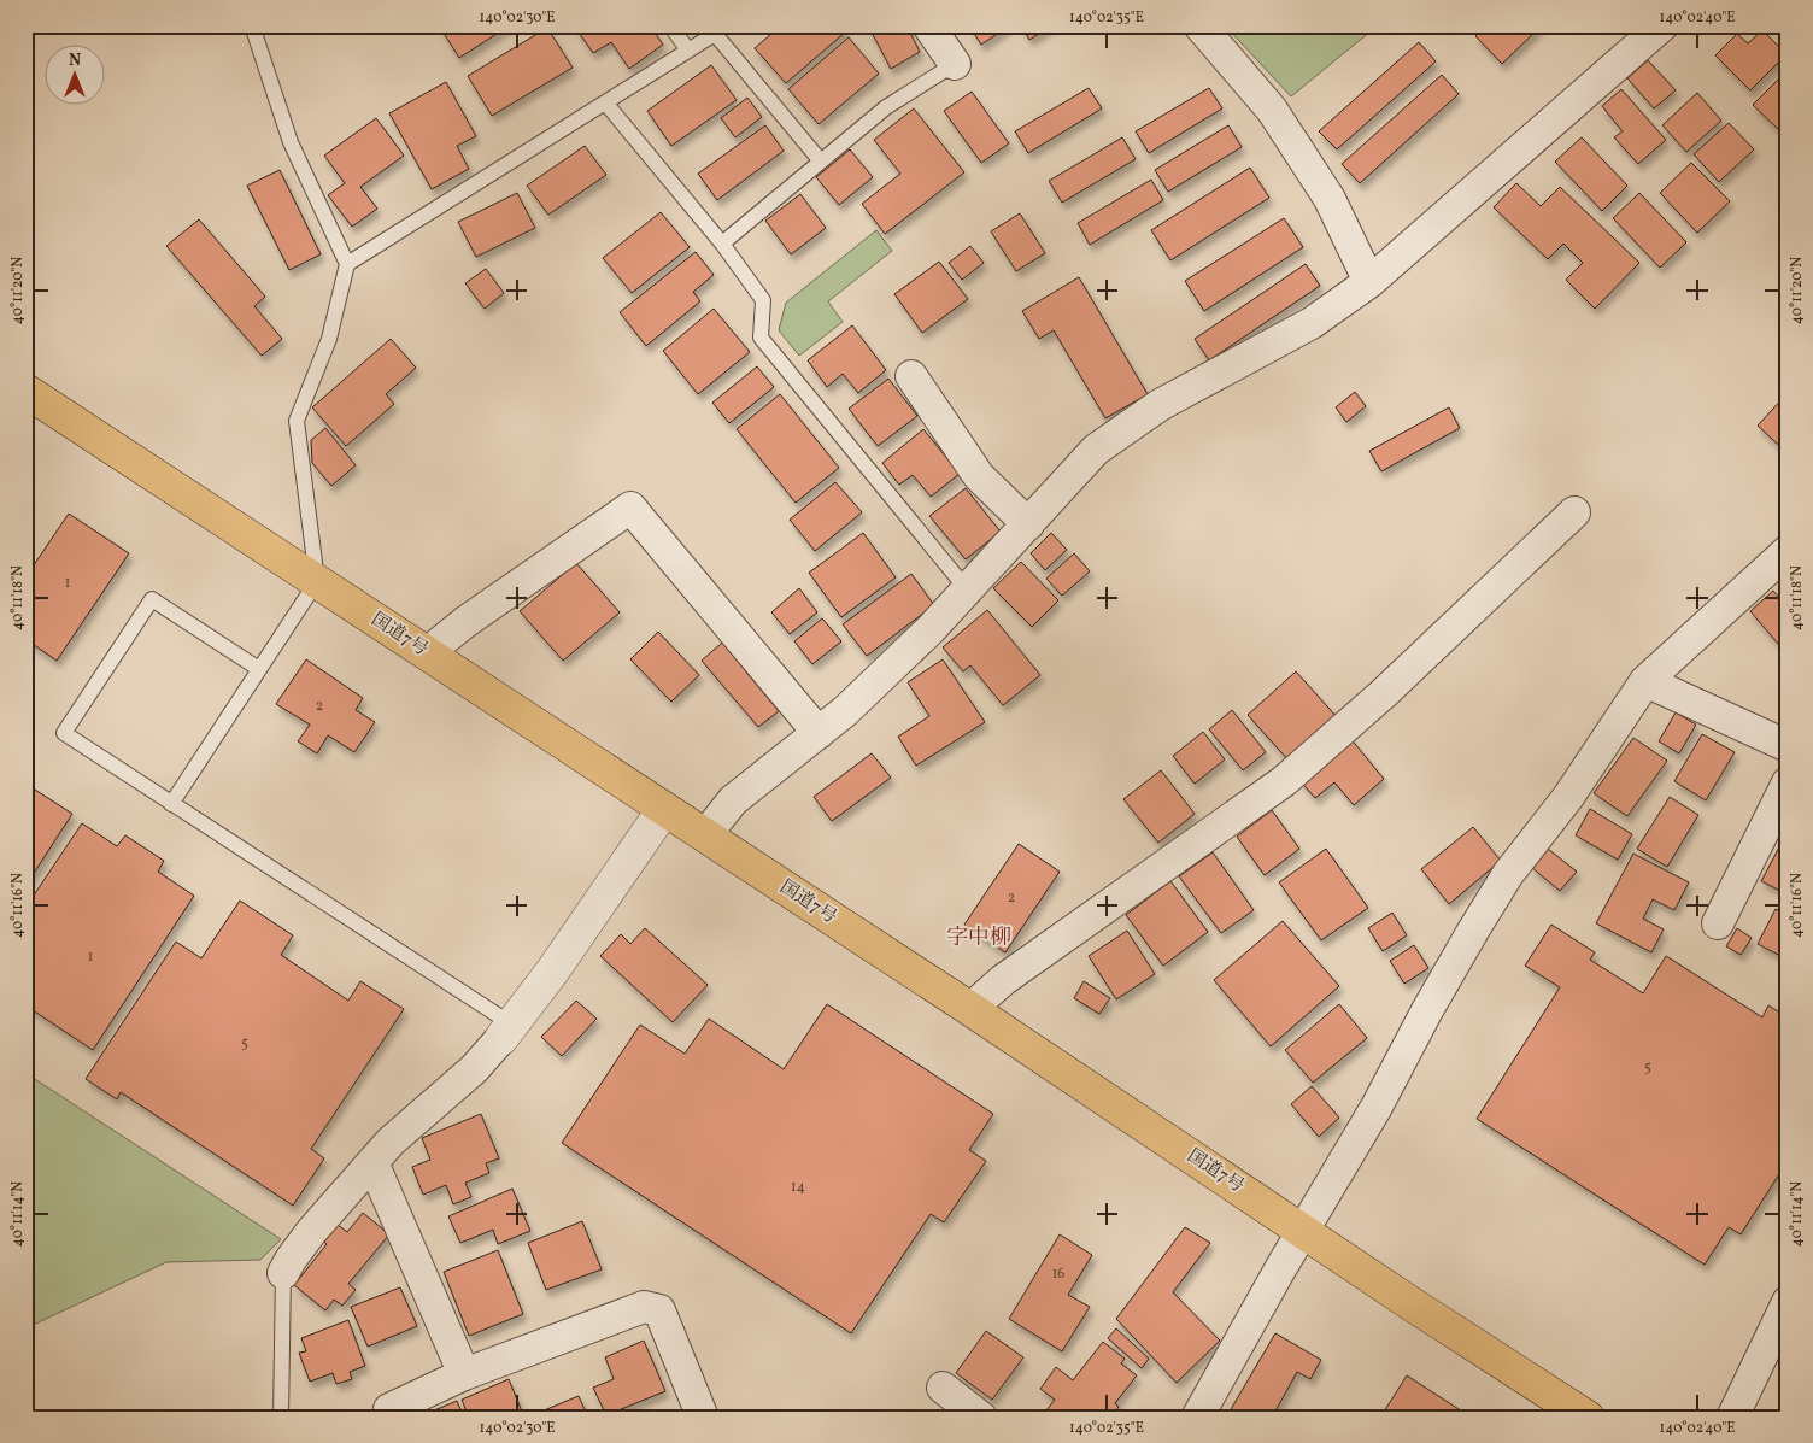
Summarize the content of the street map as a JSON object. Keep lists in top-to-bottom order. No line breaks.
{"streets":{"highway":["国道7号"]},"districts":["字中柳"],"house_numbers":["1","2","2","1","5","5","14","16"],"north":"top","coordinates":["140°02'30\"E","140°02'35\"E","140°02'40\"E","40°11'20\"N","40°11'18\"N","40°11'16\"N","40°11'14\"N"]}
